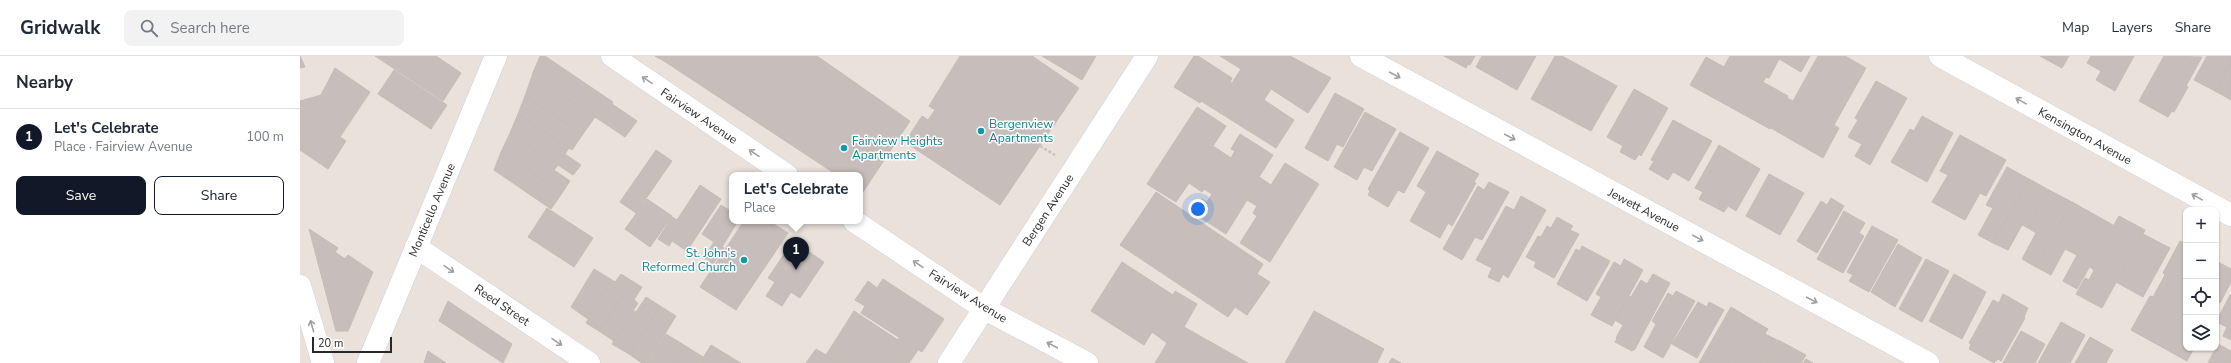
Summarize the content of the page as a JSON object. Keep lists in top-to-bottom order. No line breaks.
{"streets":{"street":["Fairview Avenue","Kensington Avenue","Monticello Avenue","Bergen Avenue","Jewett Avenue","Reed Street"]},"crossings":[["Fairview Avenue","Bergen Avenue"],["Monticello Avenue","Reed Street"]],"one_way":["Fairview Avenue","Kensington Avenue","Jewett Avenue","Reed Street"],"places":["Bergenview Apartments","Fairview Heights Apartments","St. John's Reformed Church"],"scale_bar":"20 m","page":{"header":"Gridwalk","search":"Search here","nav":["Map","Layers","Share"],"heading":"Nearby","list":[{"mark":"1","name":"Let's Celebrate","note":"Place · Fairview Avenue","value":"100 m"}],"buttons":["Save","Share"],"popup":["Let's Celebrate","Place"],"map_buttons":["+","−"],"pins":"1","scale":"20 m"}}
